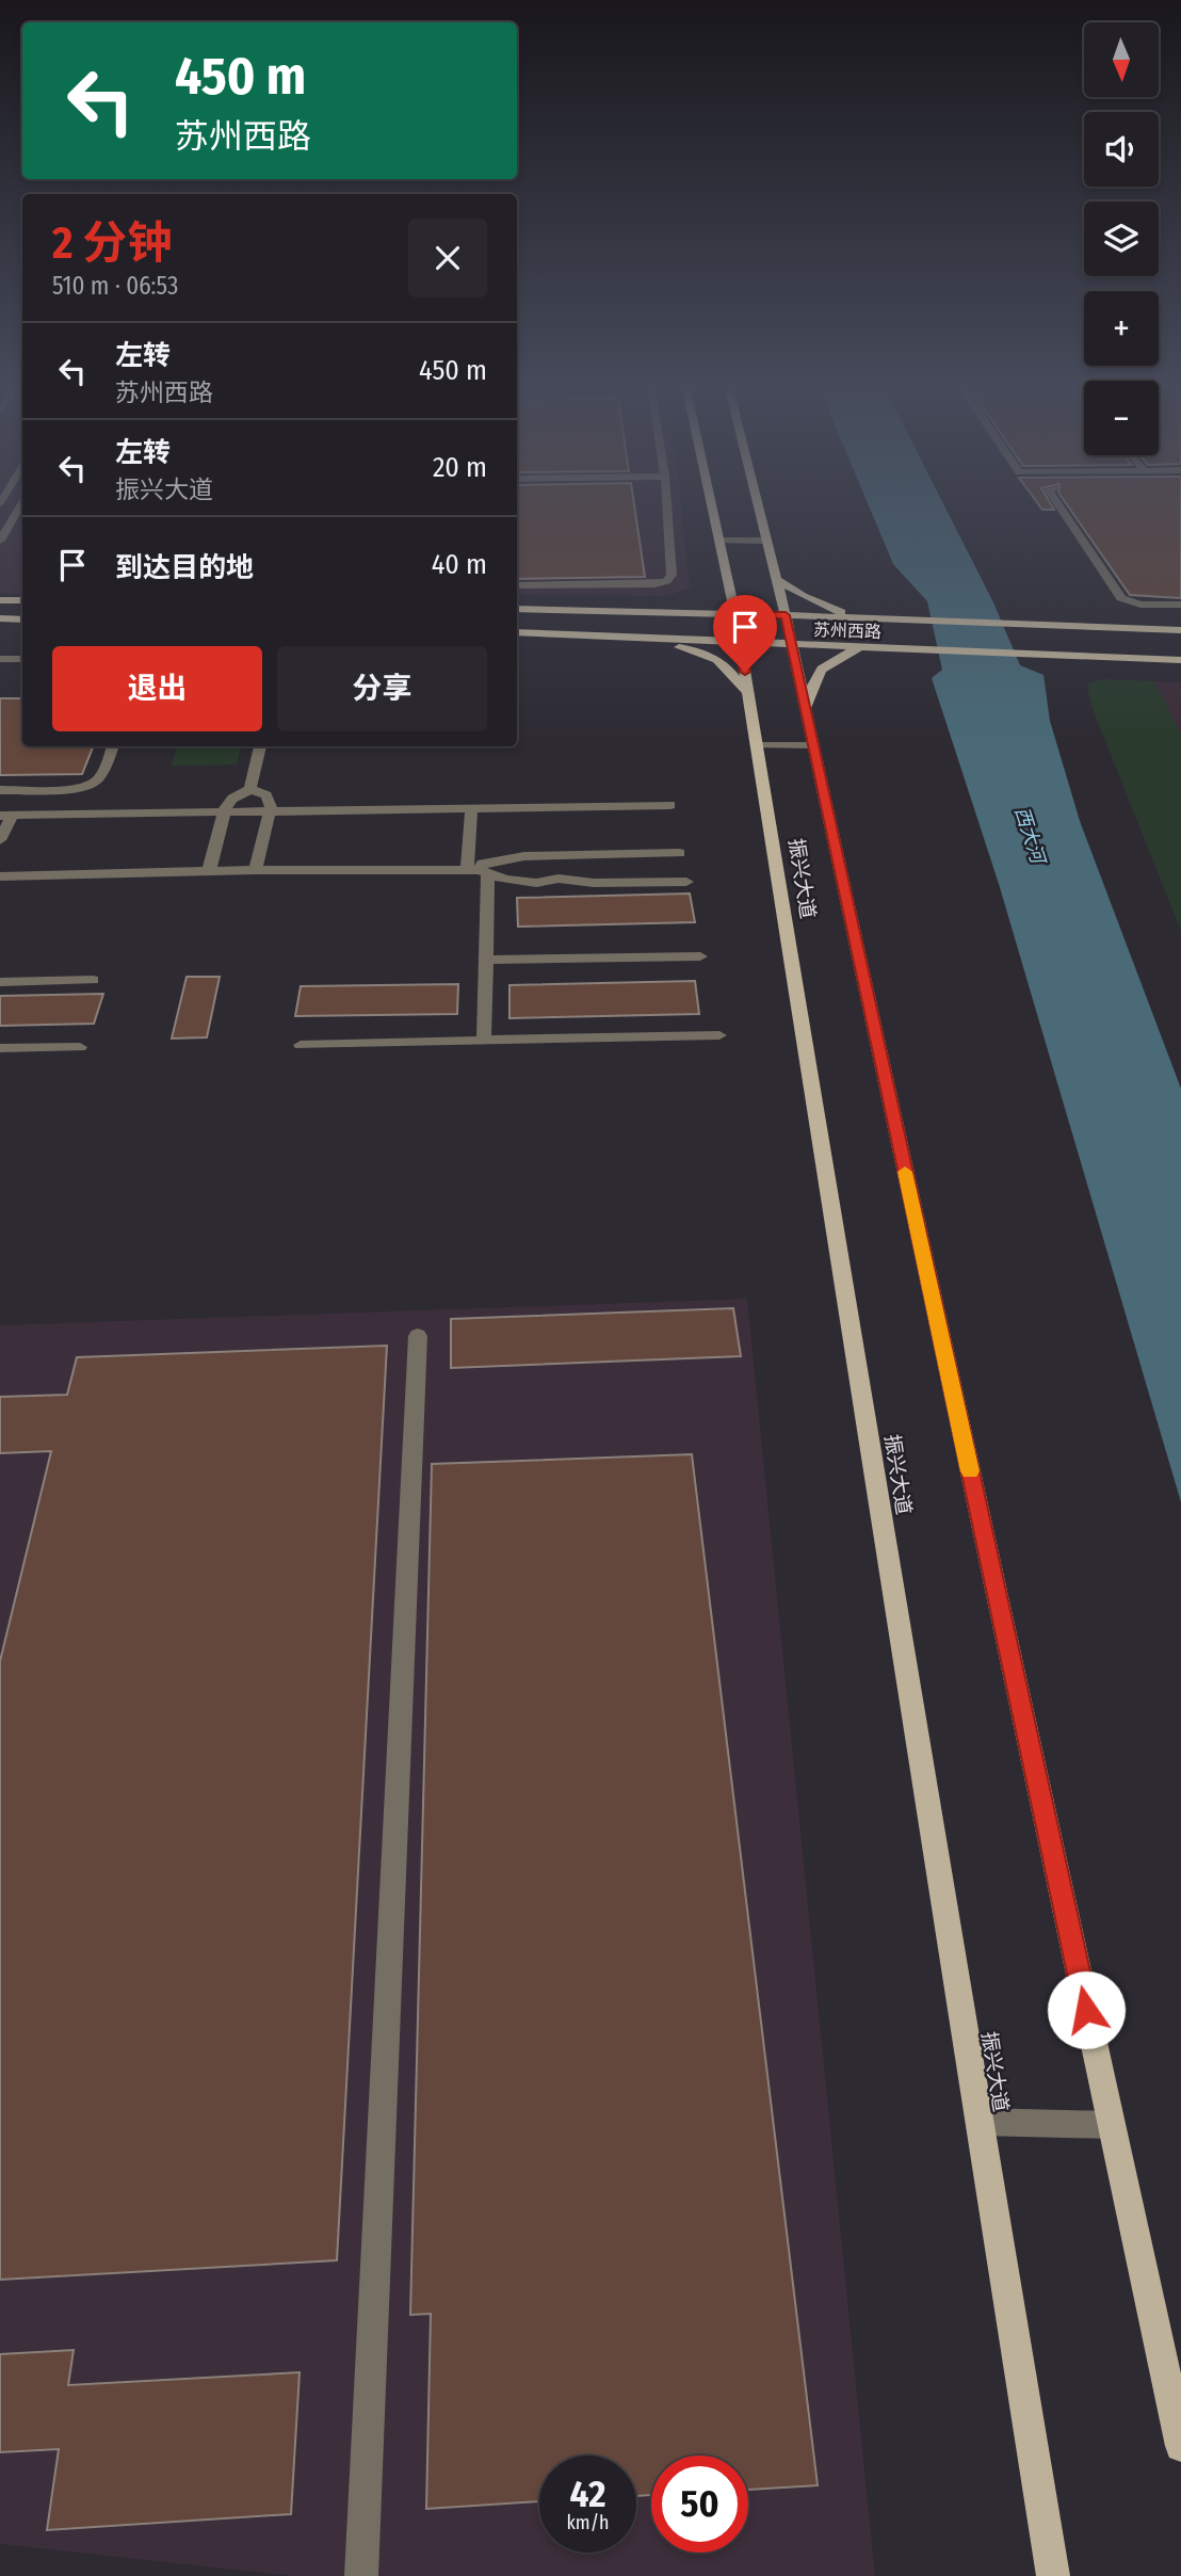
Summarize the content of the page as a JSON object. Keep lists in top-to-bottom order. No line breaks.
{"streets":{"main road":["苏州西路","振兴大道"]},"crossings":[["苏州西路","振兴大道"]],"water":["西大河"],"north":"bottom","page":{"map_buttons":["+","−"],"turn":["450 m","苏州西路"],"heading":["2 分钟","510 m · 06:53"],"list":[{"name":"左转","note":"苏州西路","value":"450 m"},{"name":"左转","note":"振兴大道","value":"20 m"},{"name":"到达目的地","value":"40 m"}],"buttons":["退出","分享"],"speed":"42 km/h","limit":"50"}}
